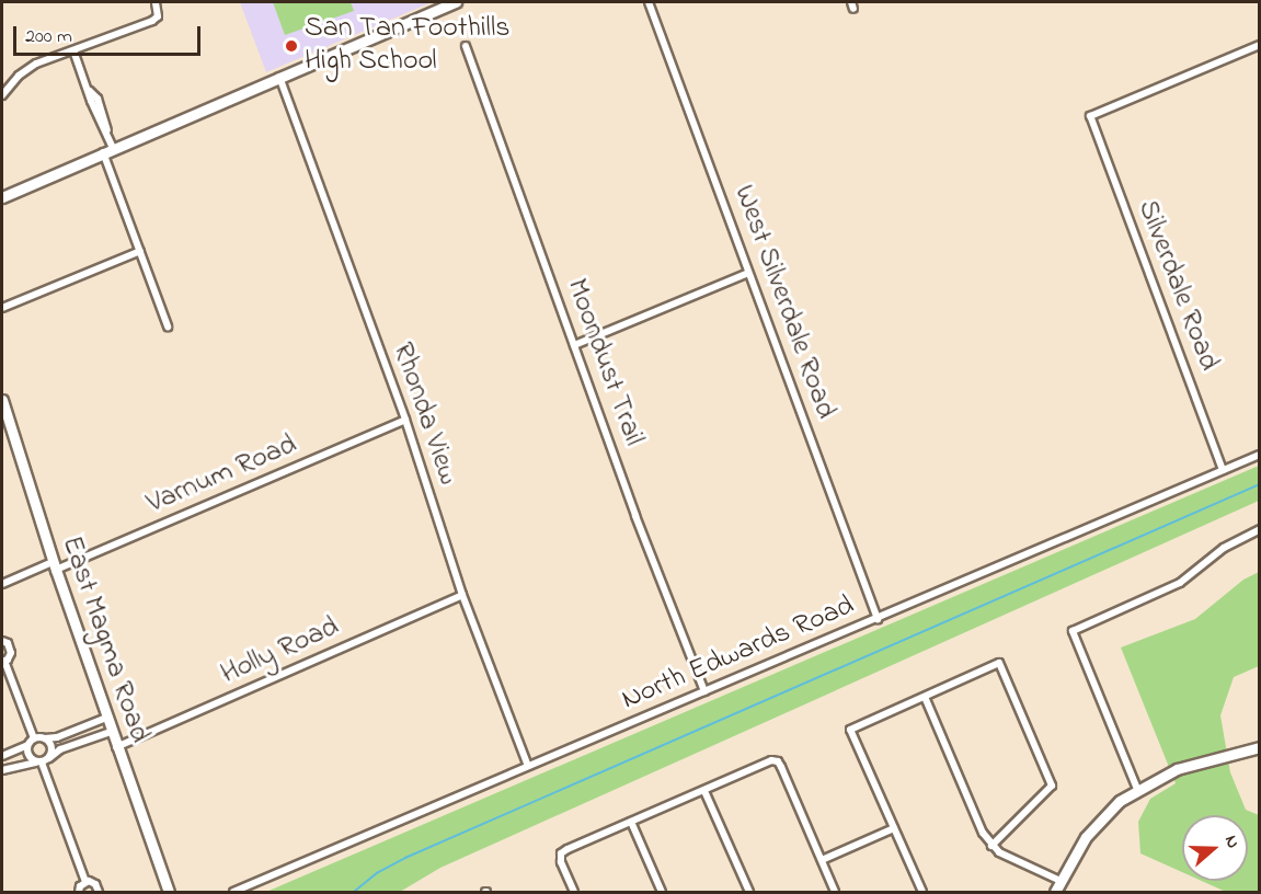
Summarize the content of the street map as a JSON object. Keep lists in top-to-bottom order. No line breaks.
{"streets":{"street":["Silverdale Road","West Silverdale Road","Moondust Trail","Rhonda View","Varnum Road","East Magma Road","Holly Road","North Edwards Road"]},"crossings":[["Silverdale Road","North Edwards Road"],["West Silverdale Road","North Edwards Road"],["Moondust Trail","North Edwards Road"],["Rhonda View","Varnum Road"],["Rhonda View","Holly Road"],["Rhonda View","North Edwards Road"],["Varnum Road","East Magma Road"],["East Magma Road","Holly Road"]],"places":["San Tan Foothills High School"],"scale_bar":"200 m","north":"right"}
